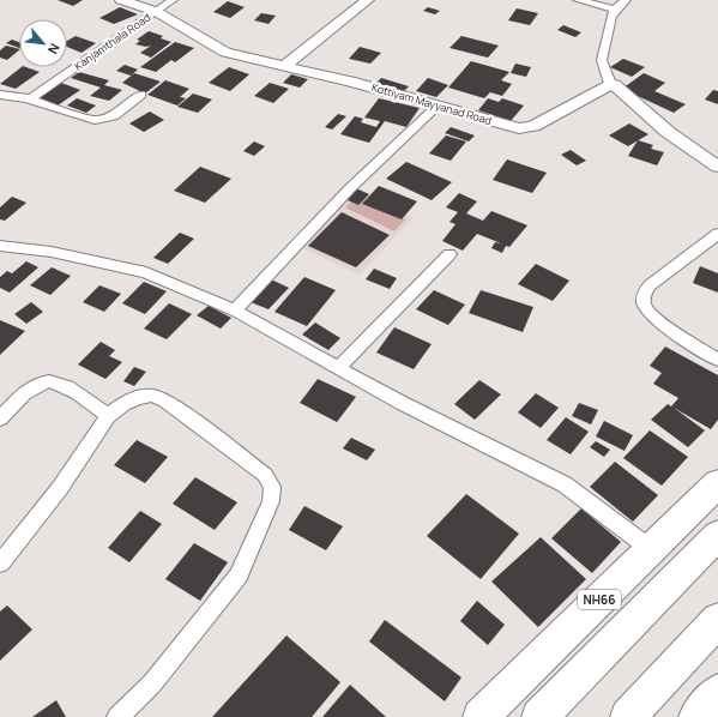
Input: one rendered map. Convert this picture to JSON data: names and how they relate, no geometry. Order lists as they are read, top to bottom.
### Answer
{
  "streets": {
    "highway": ["NH66"],
    "street": ["Kanjamthala Road", "Kottiyam Mayyanad Road"]
  },
  "crossings": [
    ["Kanjamthala Road", "Kottiyam Mayyanad Road"]
  ],
  "north": "bottom right"
}
